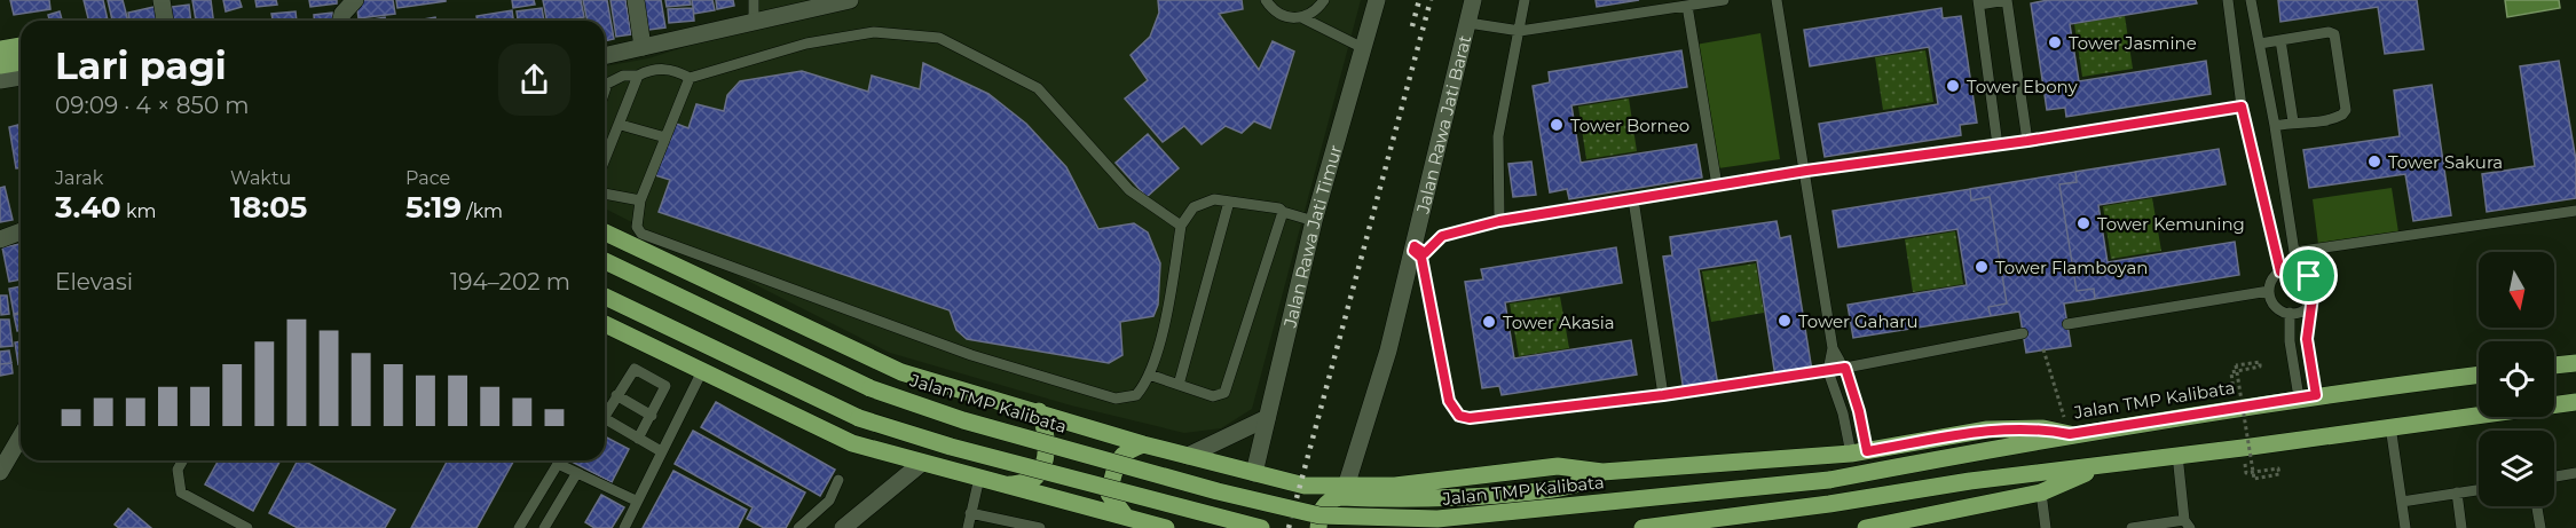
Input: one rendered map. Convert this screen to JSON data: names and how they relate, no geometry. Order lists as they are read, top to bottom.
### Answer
{
  "streets": {
    "main road": ["Jalan TMP Kalibata"],
    "street": ["Jalan Rawa Jati Barat", "Jalan Rawa Jati Timur"]
  },
  "places": [
    "Tower Jasmine",
    "Tower Ebony",
    "Tower Borneo",
    "Tower Sakura",
    "Tower Kemuning",
    "Tower Flamboyan",
    "Tower Gaharu",
    "Tower Akasia"
  ],
  "north": "bottom",
  "page": {
    "heading": ["Lari pagi", "09:09 · 4 × 850 m"],
    "stats": [
      ["Jarak", "3.40 km"],
      ["Waktu", "18:05"],
      ["Pace", "5:19 /km"]
    ],
    "chart": ["Elevasi", "194–202 m"]
  }
}
